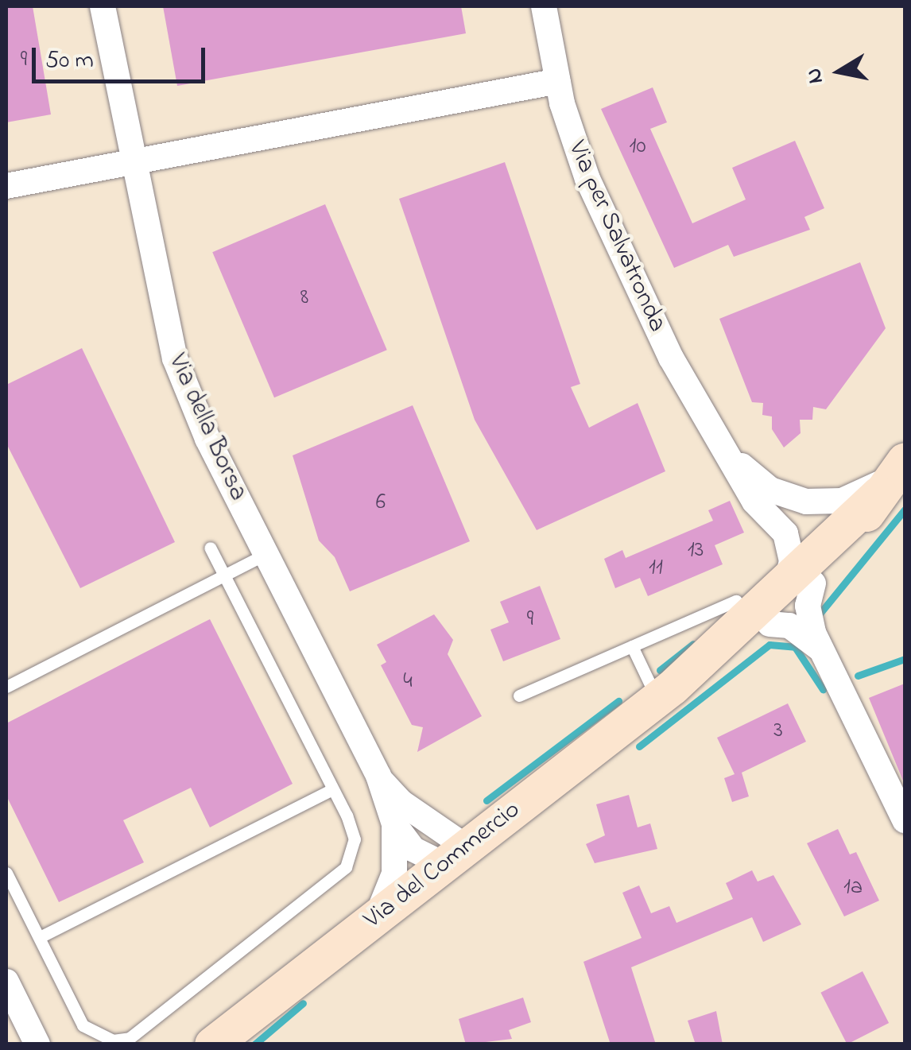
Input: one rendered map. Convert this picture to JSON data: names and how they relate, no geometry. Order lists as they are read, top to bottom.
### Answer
{
  "streets": {
    "street": ["Via per Salvatronda", "Via della Borsa", "Via del Commercio"]
  },
  "crossings": [
    ["Via per Salvatronda", "Via del Commercio"],
    ["Via della Borsa", "Via del Commercio"]
  ],
  "house_numbers": [
    "9",
    "10",
    "8",
    "6",
    "13",
    "11",
    "9",
    "4",
    "3",
    "1a"
  ],
  "scale_bar": "50 m",
  "north": "left"
}
